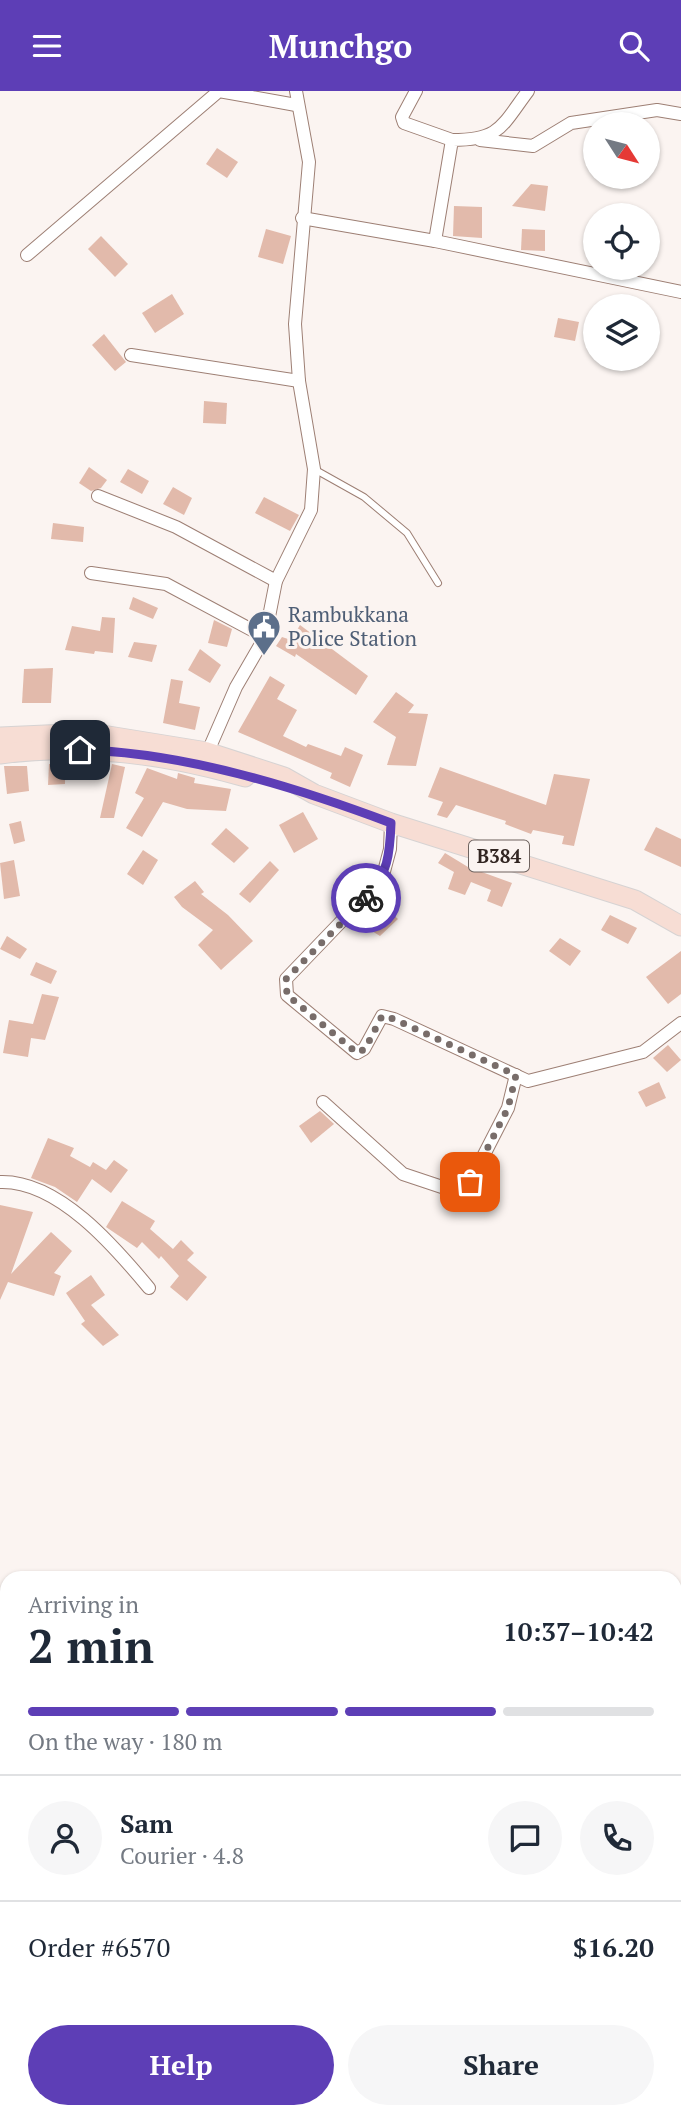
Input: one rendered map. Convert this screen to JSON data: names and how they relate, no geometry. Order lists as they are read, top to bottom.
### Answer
{
  "streets": {
    "main road": ["B384"]
  },
  "places": {
    "public building": ["Rambukkana Police Station"]
  },
  "north": "bottom right",
  "page": {
    "header": "Munchgo",
    "heading": ["2 min", "Arriving in", "10:37–10:42"],
    "panel": [
      "Sam",
      "Courier · 4.8",
      "Order #6570",
      "$16.20"
    ],
    "bar": "On the way · 180 m",
    "buttons": ["Help", "Share"]
  }
}
